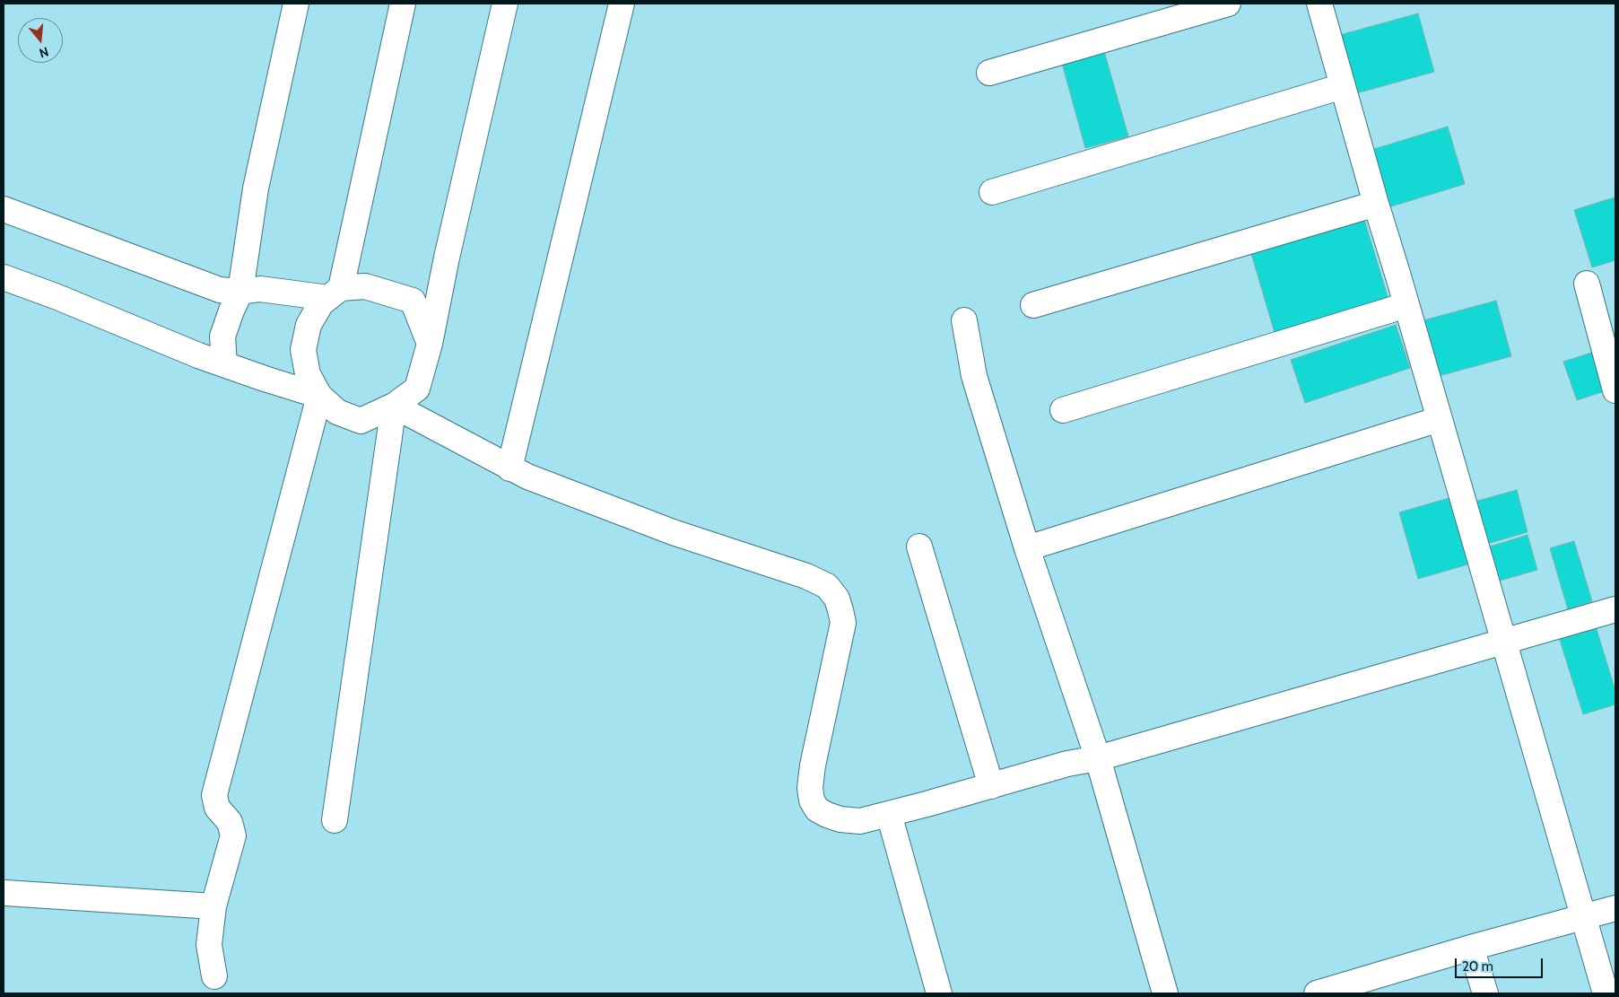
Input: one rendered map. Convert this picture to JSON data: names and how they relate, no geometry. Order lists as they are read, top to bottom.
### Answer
{
  "scale_bar": "20 m",
  "north": "bottom"
}
